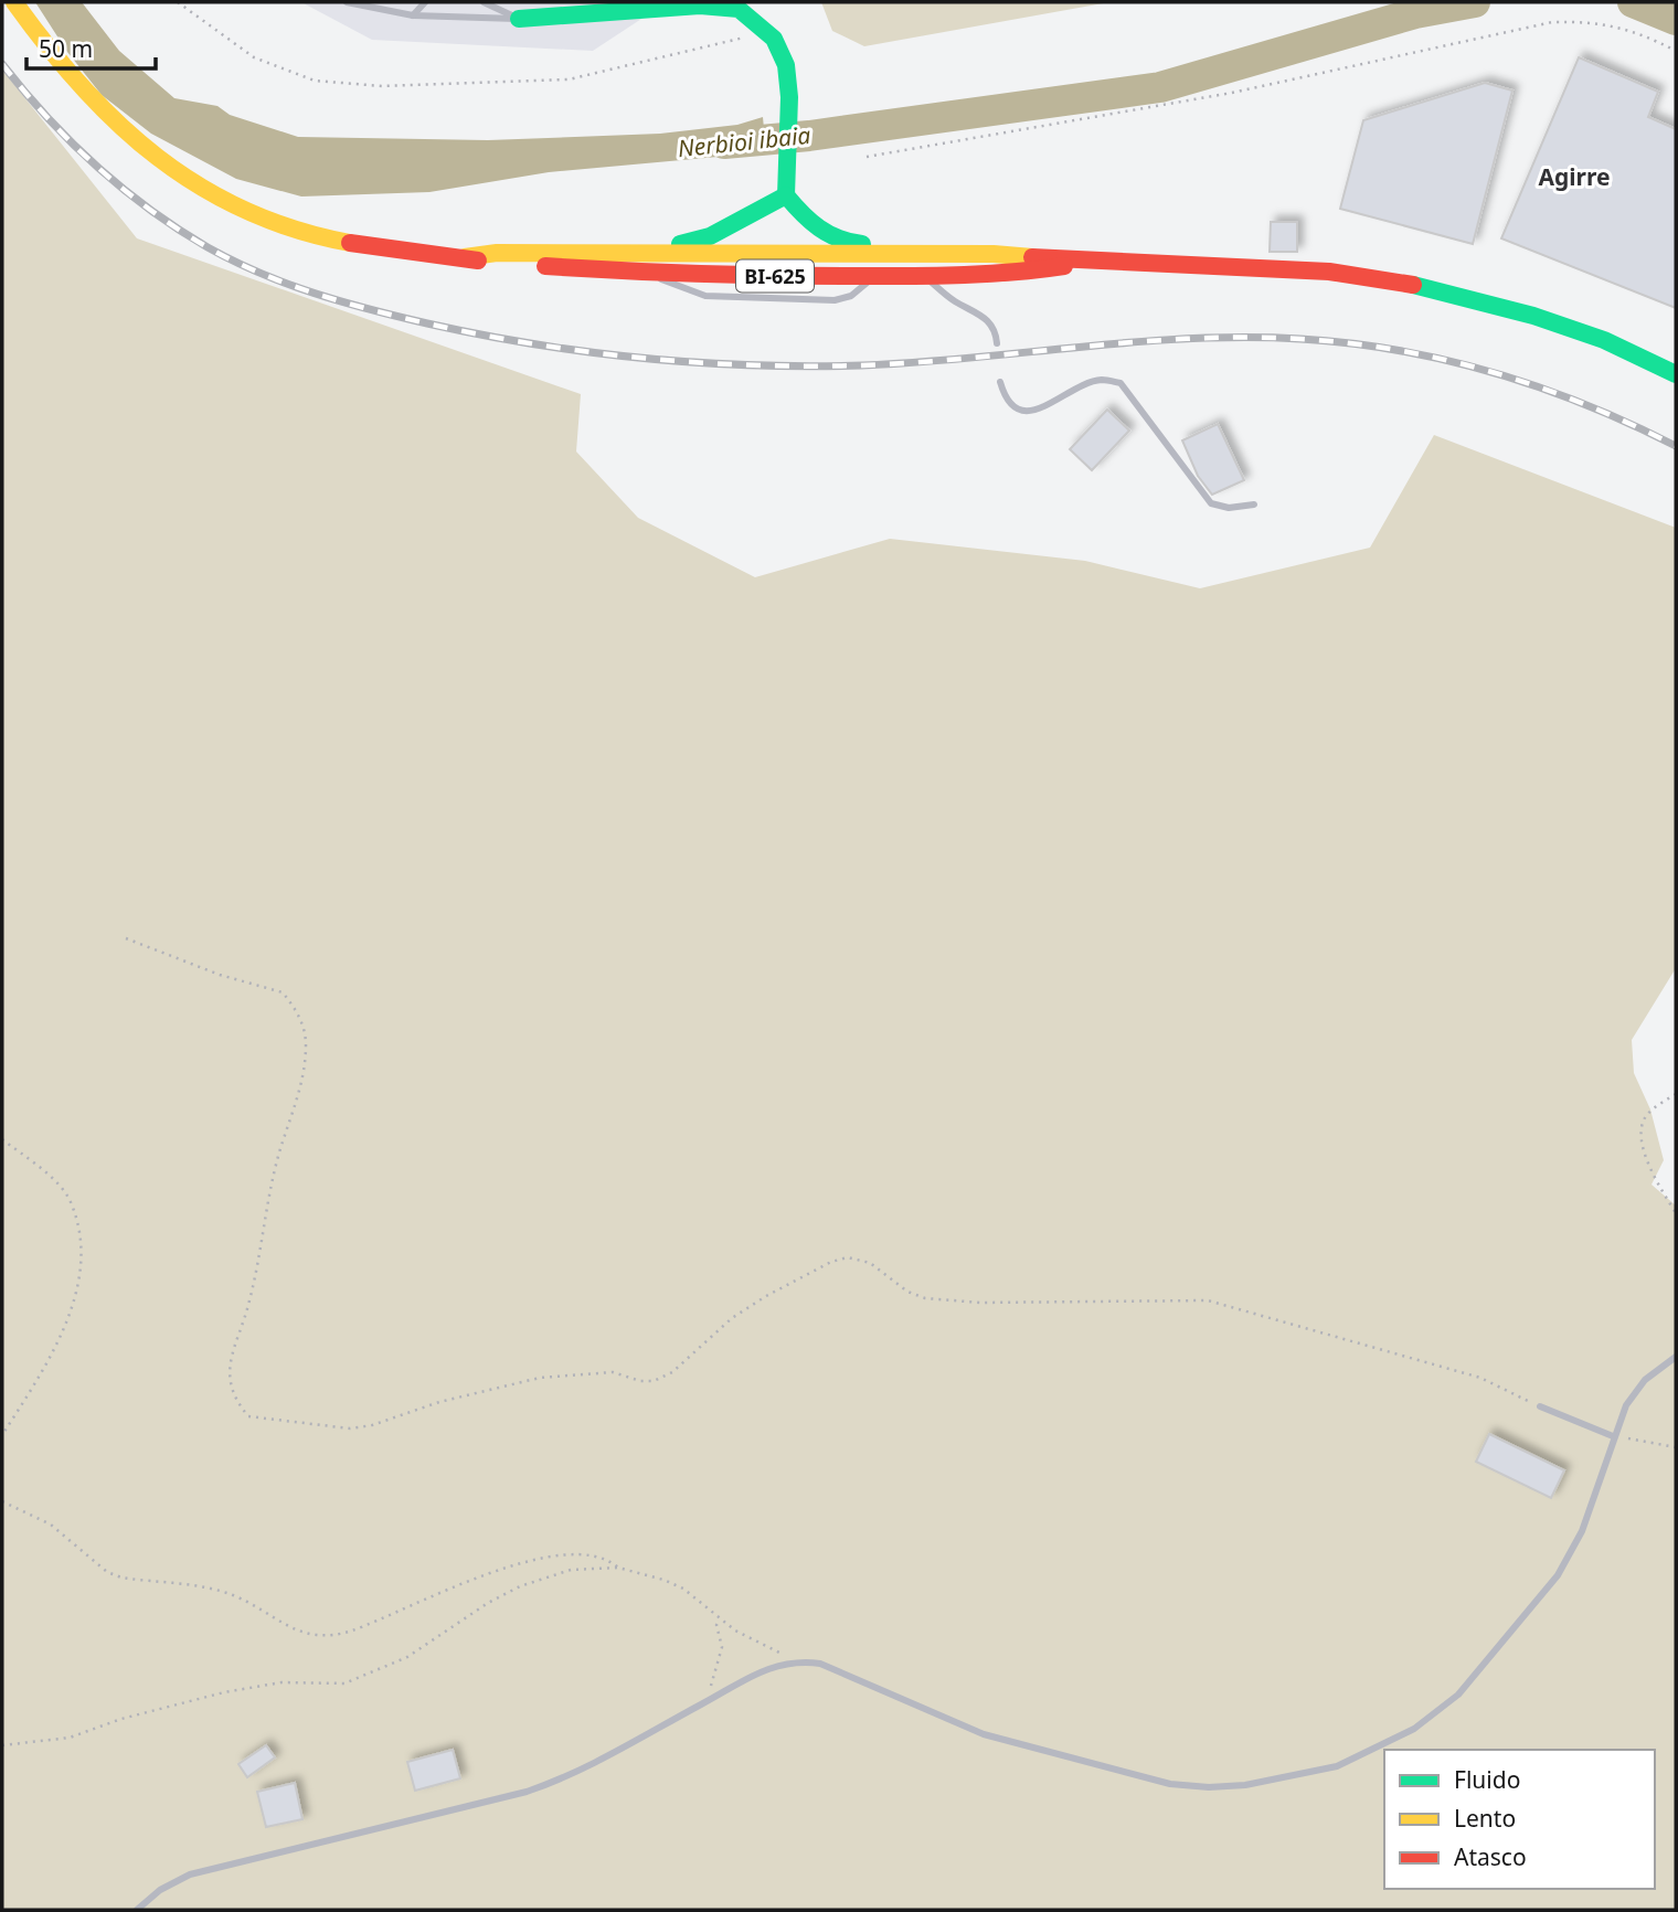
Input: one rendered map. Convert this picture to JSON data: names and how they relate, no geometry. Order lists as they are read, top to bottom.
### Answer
{
  "streets": {
    "main road": ["BI-625"]
  },
  "districts": ["Agirre"],
  "water": ["Nerbioi ibaia"],
  "legend": ["Fluido", "Lento", "Atasco"],
  "scale_bar": "50 m"
}
